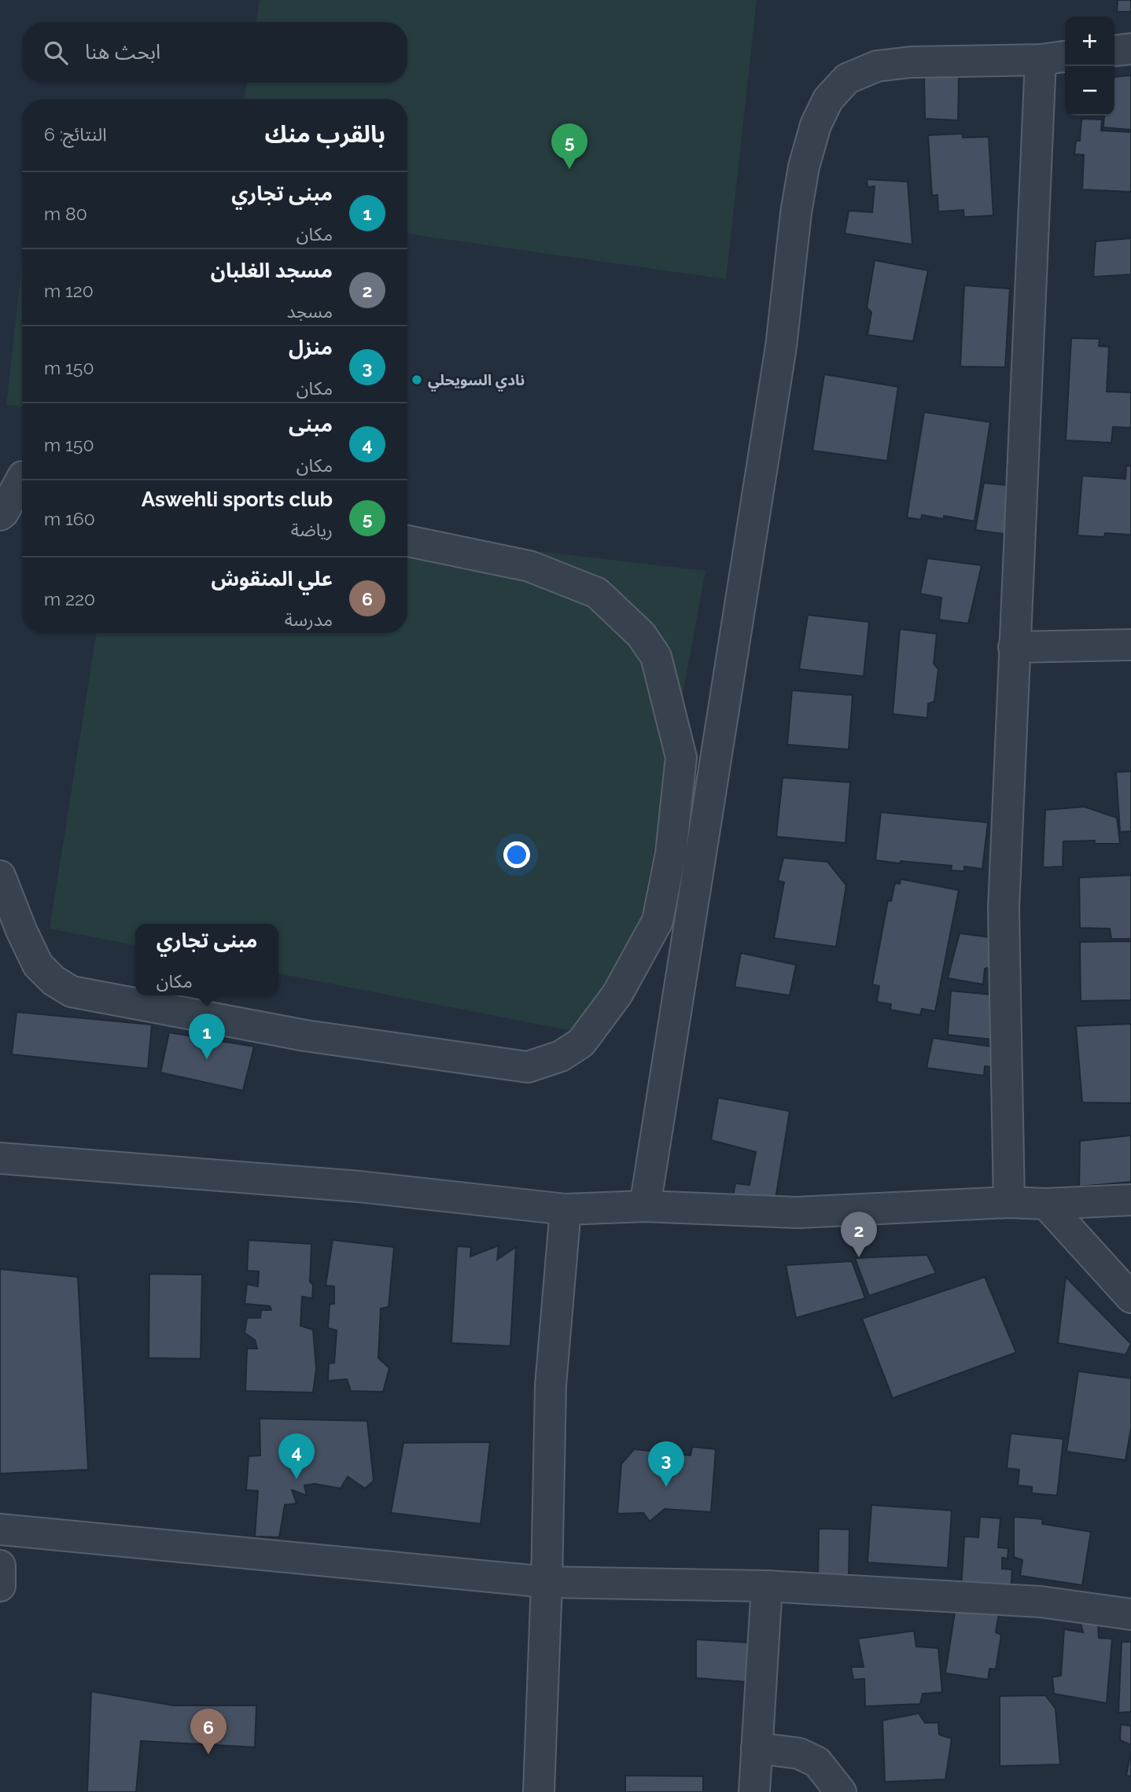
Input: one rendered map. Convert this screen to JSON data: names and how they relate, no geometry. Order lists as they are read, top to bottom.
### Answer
{
  "places": ["نادي السويحلي"],
  "page": {
    "map_buttons": ["+", "−"],
    "search": "ابحث هنا",
    "heading": ["بالقرب منك", "النتائج: 6"],
    "pins": [
      "5",
      "1",
      "2",
      "4",
      "3",
      "6"
    ],
    "list": [
      {
        "mark": "1",
        "name": "مبنى تجاري",
        "note": "مكان",
        "value": "80 m"
      },
      {
        "mark": "2",
        "name": "مسجد الغلبان",
        "note": "مسجد",
        "value": "120 m"
      },
      {
        "mark": "3",
        "name": "منزل",
        "note": "مكان",
        "value": "150 m"
      },
      {
        "mark": "4",
        "name": "مبنى",
        "note": "مكان",
        "value": "150 m"
      },
      {
        "mark": "5",
        "name": "Aswehli sports club",
        "note": "رياضة",
        "value": "160 m"
      },
      {
        "mark": "6",
        "name": "علي المنقوش",
        "note": "مدرسة",
        "value": "220 m"
      }
    ],
    "popup": ["مبنى تجاري", "مكان"]
  }
}
